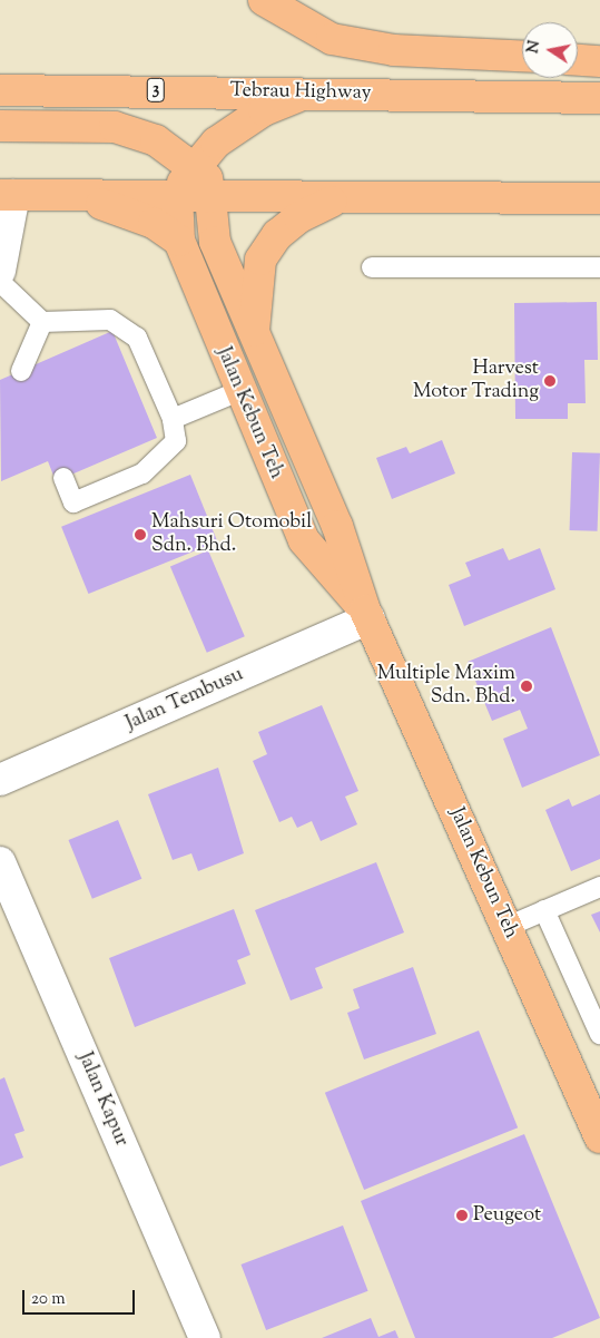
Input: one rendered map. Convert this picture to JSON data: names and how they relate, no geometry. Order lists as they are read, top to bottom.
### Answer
{
  "streets": {
    "main road": ["3", "Tebrau Highway", "Jalan Kebun Teh"],
    "street": ["Jalan Tembusu", "Jalan Kapur"]
  },
  "crossings": [
    ["Jalan Kebun Teh", "Jalan Tembusu"]
  ],
  "places": [
    "Harvest Motor Trading",
    "Mahsuri Otomobil Sdn. Bhd.",
    "Multiple Maxim Sdn. Bhd.",
    "Peugeot"
  ],
  "scale_bar": "20 m",
  "north": "left"
}
